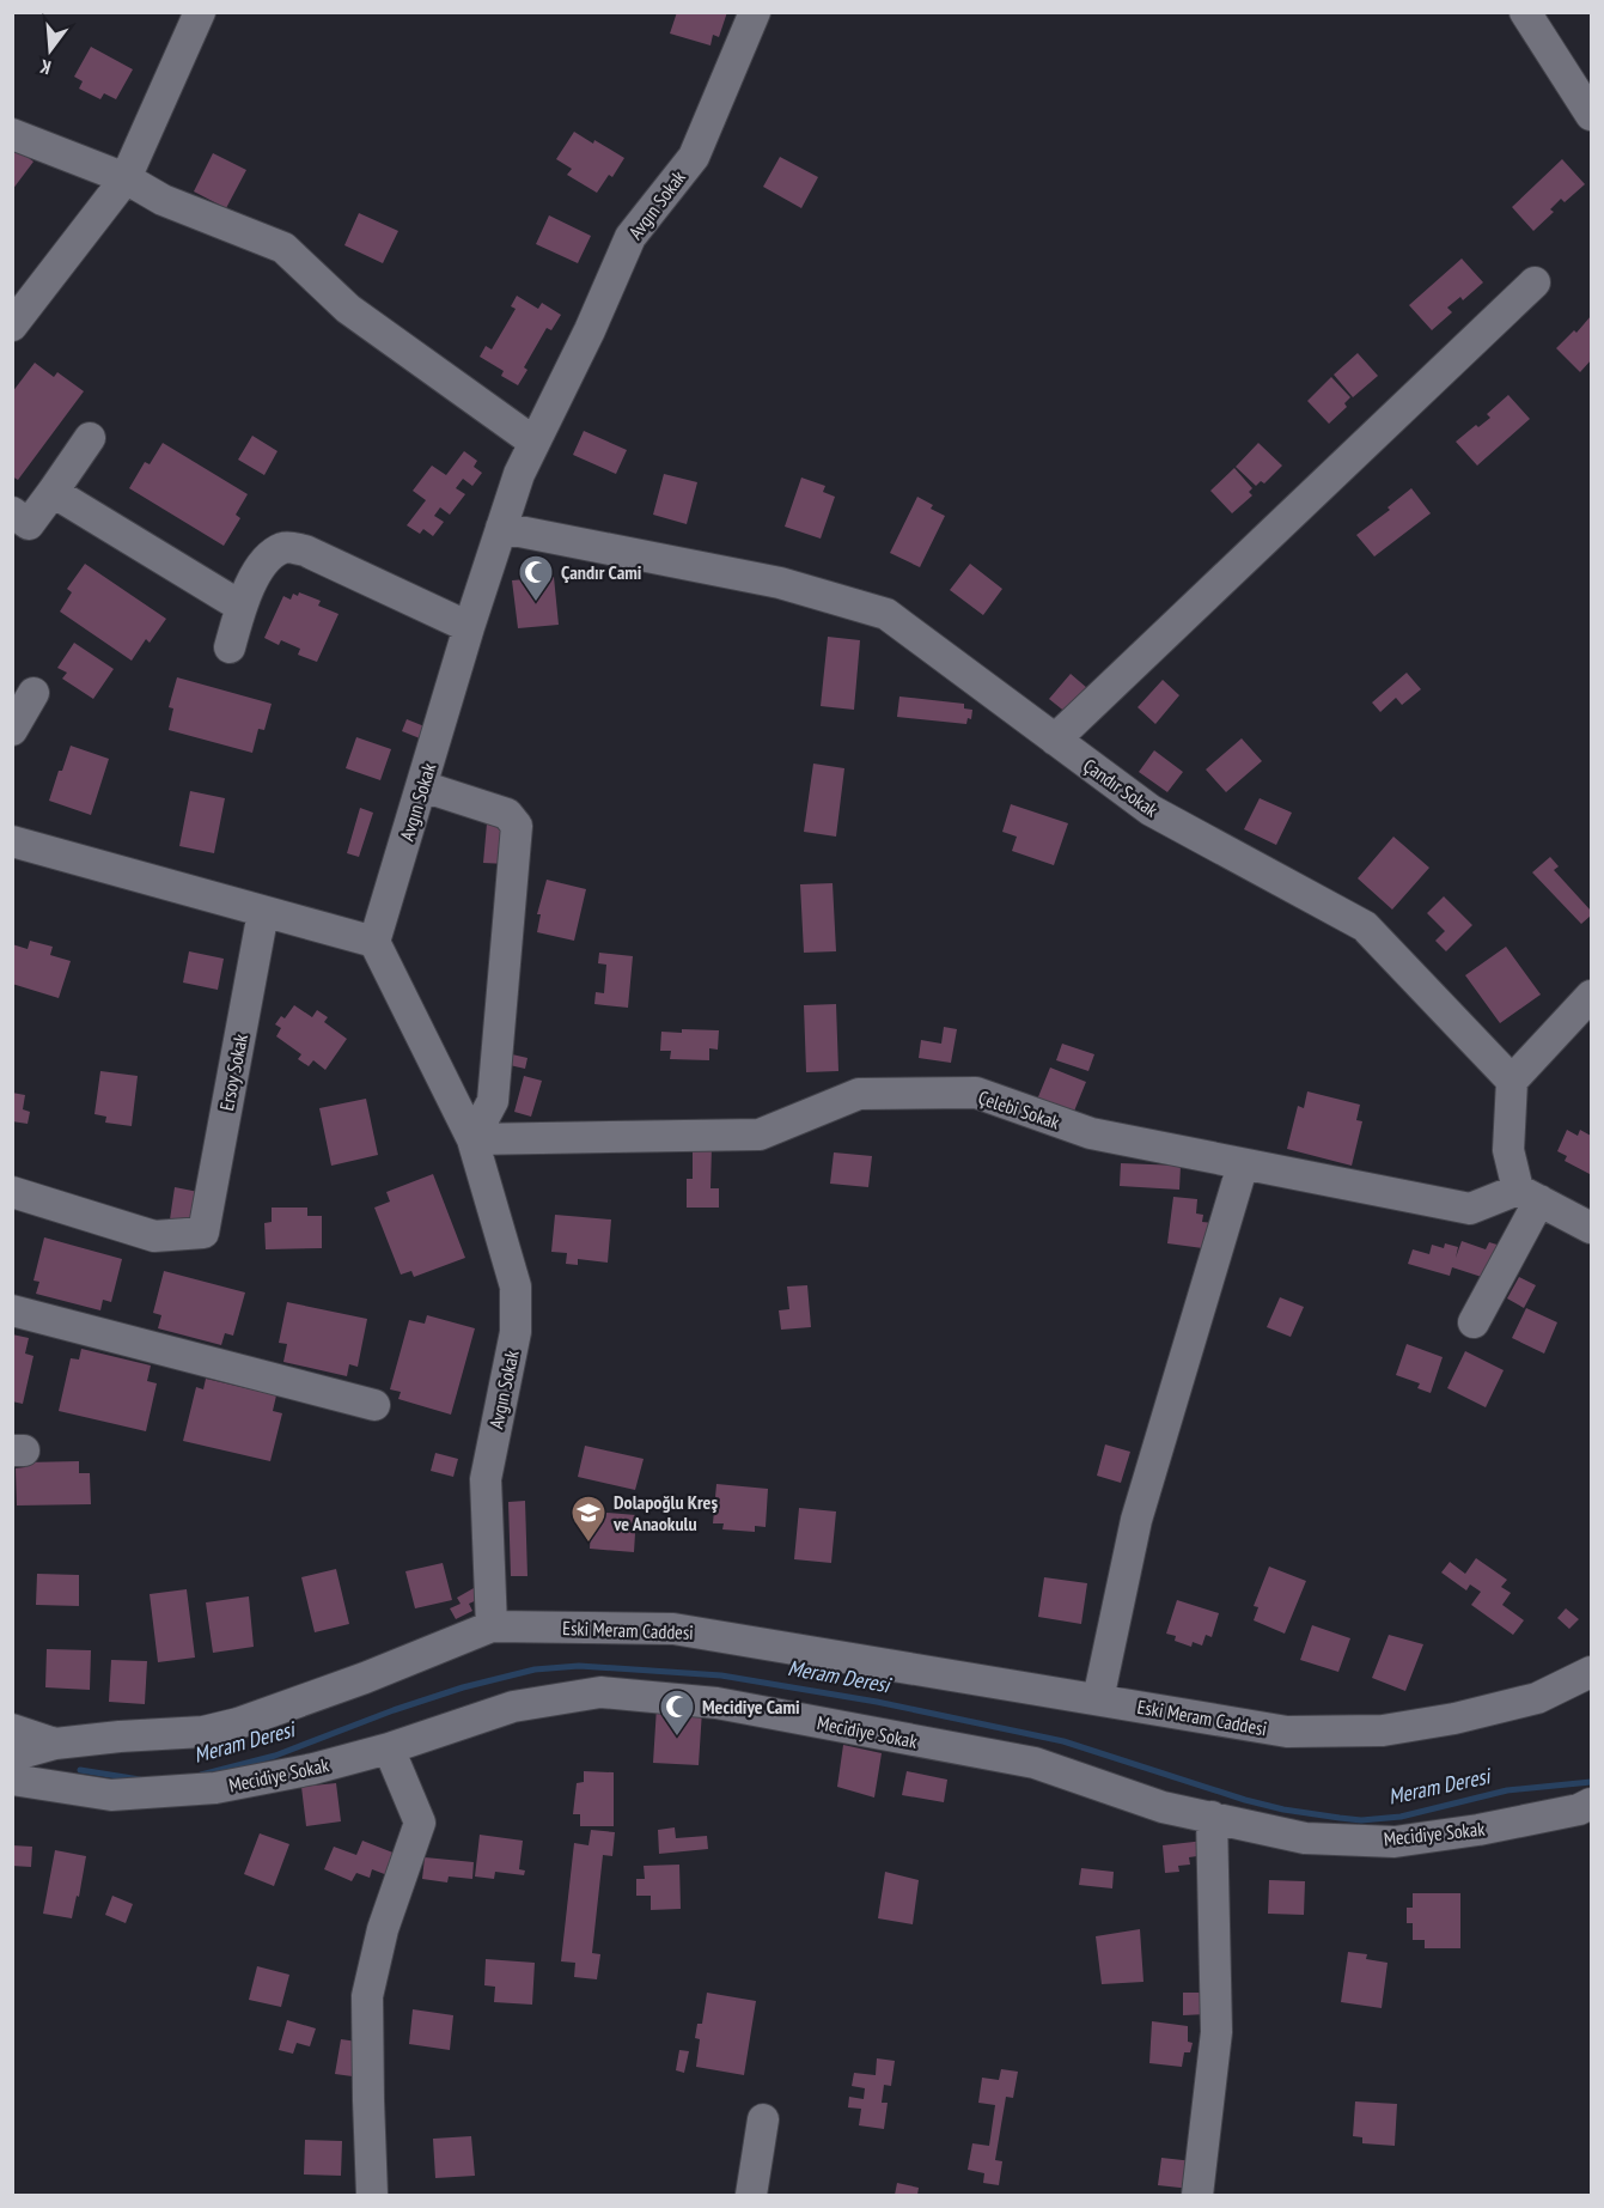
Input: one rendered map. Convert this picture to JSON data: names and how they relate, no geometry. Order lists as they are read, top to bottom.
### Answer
{
  "streets": {
    "street": [
      "Avgın Sokak",
      "Çandır Sokak",
      "Ersoy Sokak",
      "Çelebi Sokak",
      "Eski Meram Caddesi",
      "Mecidiye Sokak"
    ]
  },
  "crossings": [
    ["Avgın Sokak", "Çandır Sokak"],
    ["Avgın Sokak", "Çelebi Sokak"],
    ["Avgın Sokak", "Eski Meram Caddesi"]
  ],
  "water": ["Meram Deresi"],
  "places": {
    "mosque": ["Çandır Cami", "Mecidiye Cami"],
    "school or university": ["Dolapoğlu Kreş ve Anaokulu"]
  },
  "north": "bottom"
}
